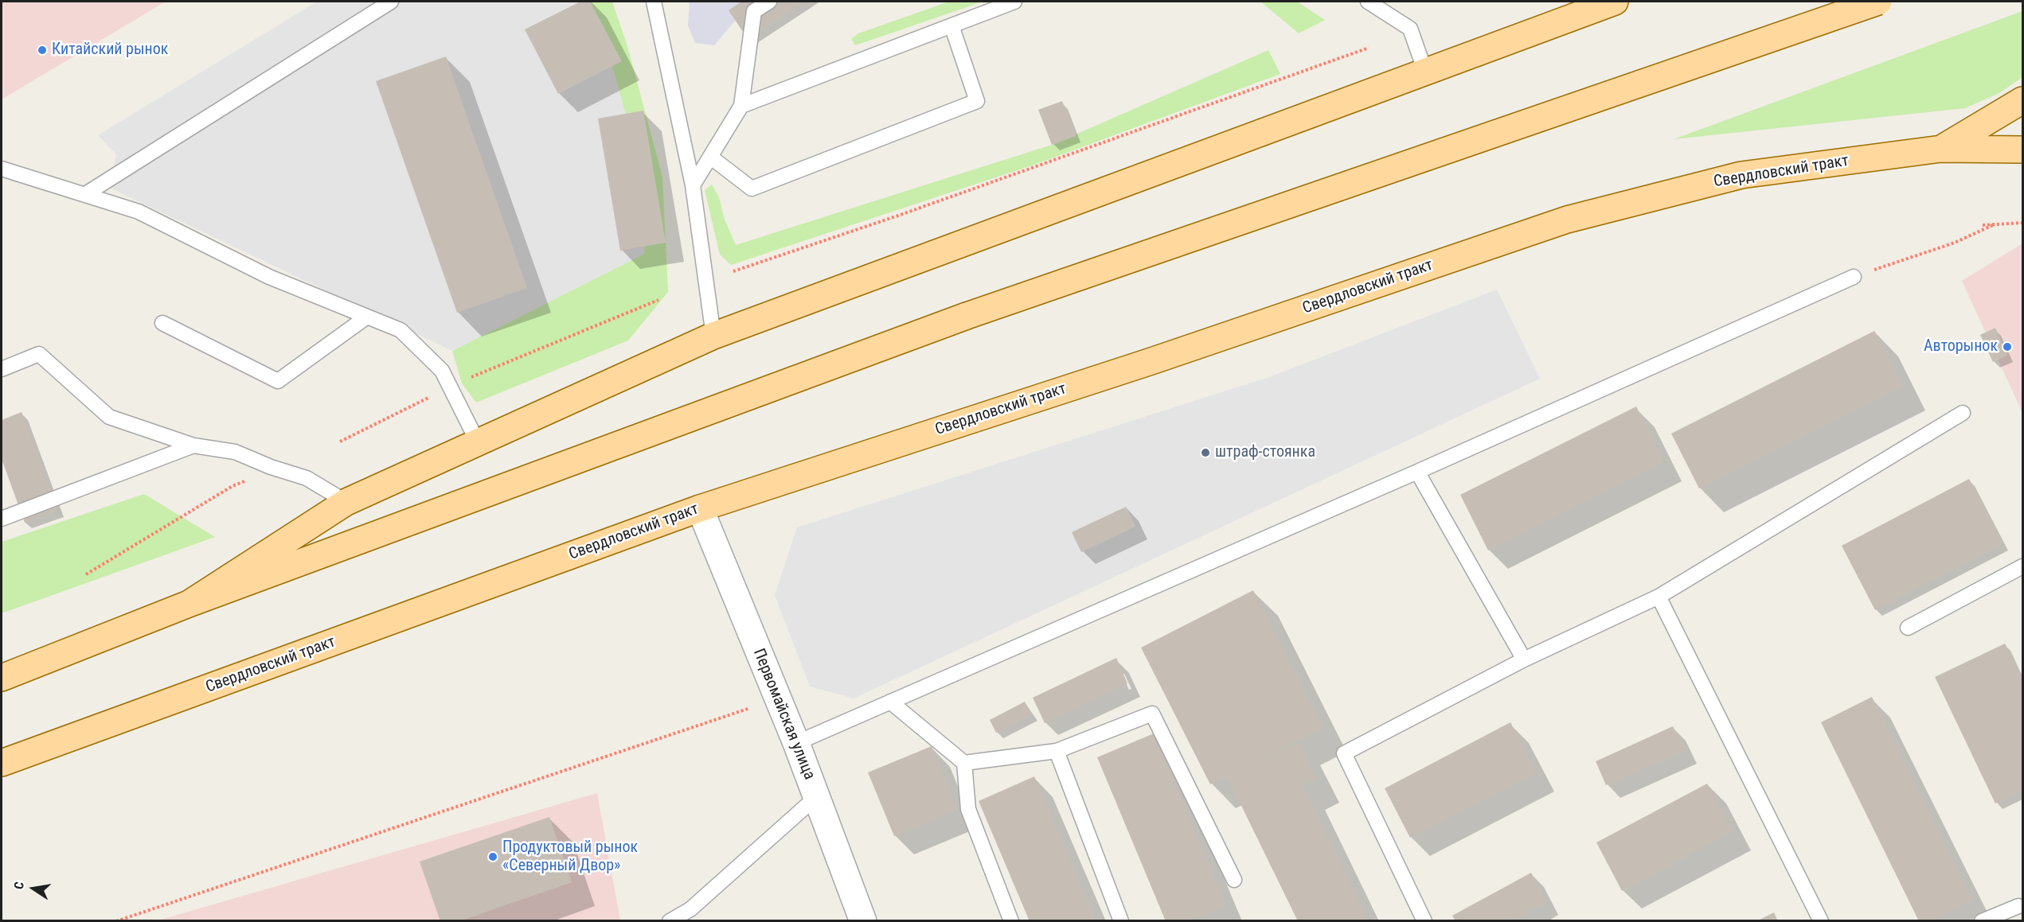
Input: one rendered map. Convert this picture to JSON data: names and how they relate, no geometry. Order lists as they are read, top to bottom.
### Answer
{
  "streets": {
    "main road": ["Свердловский тракт"],
    "street": ["Первомайская улица"]
  },
  "crossings": [
    ["Свердловский тракт", "Первомайская улица"]
  ],
  "places": [
    "Китайский рынок",
    "Авторынок",
    "штраф-стоянка",
    "Продуктовый рынок «Северный Двор»"
  ],
  "north": "left"
}
